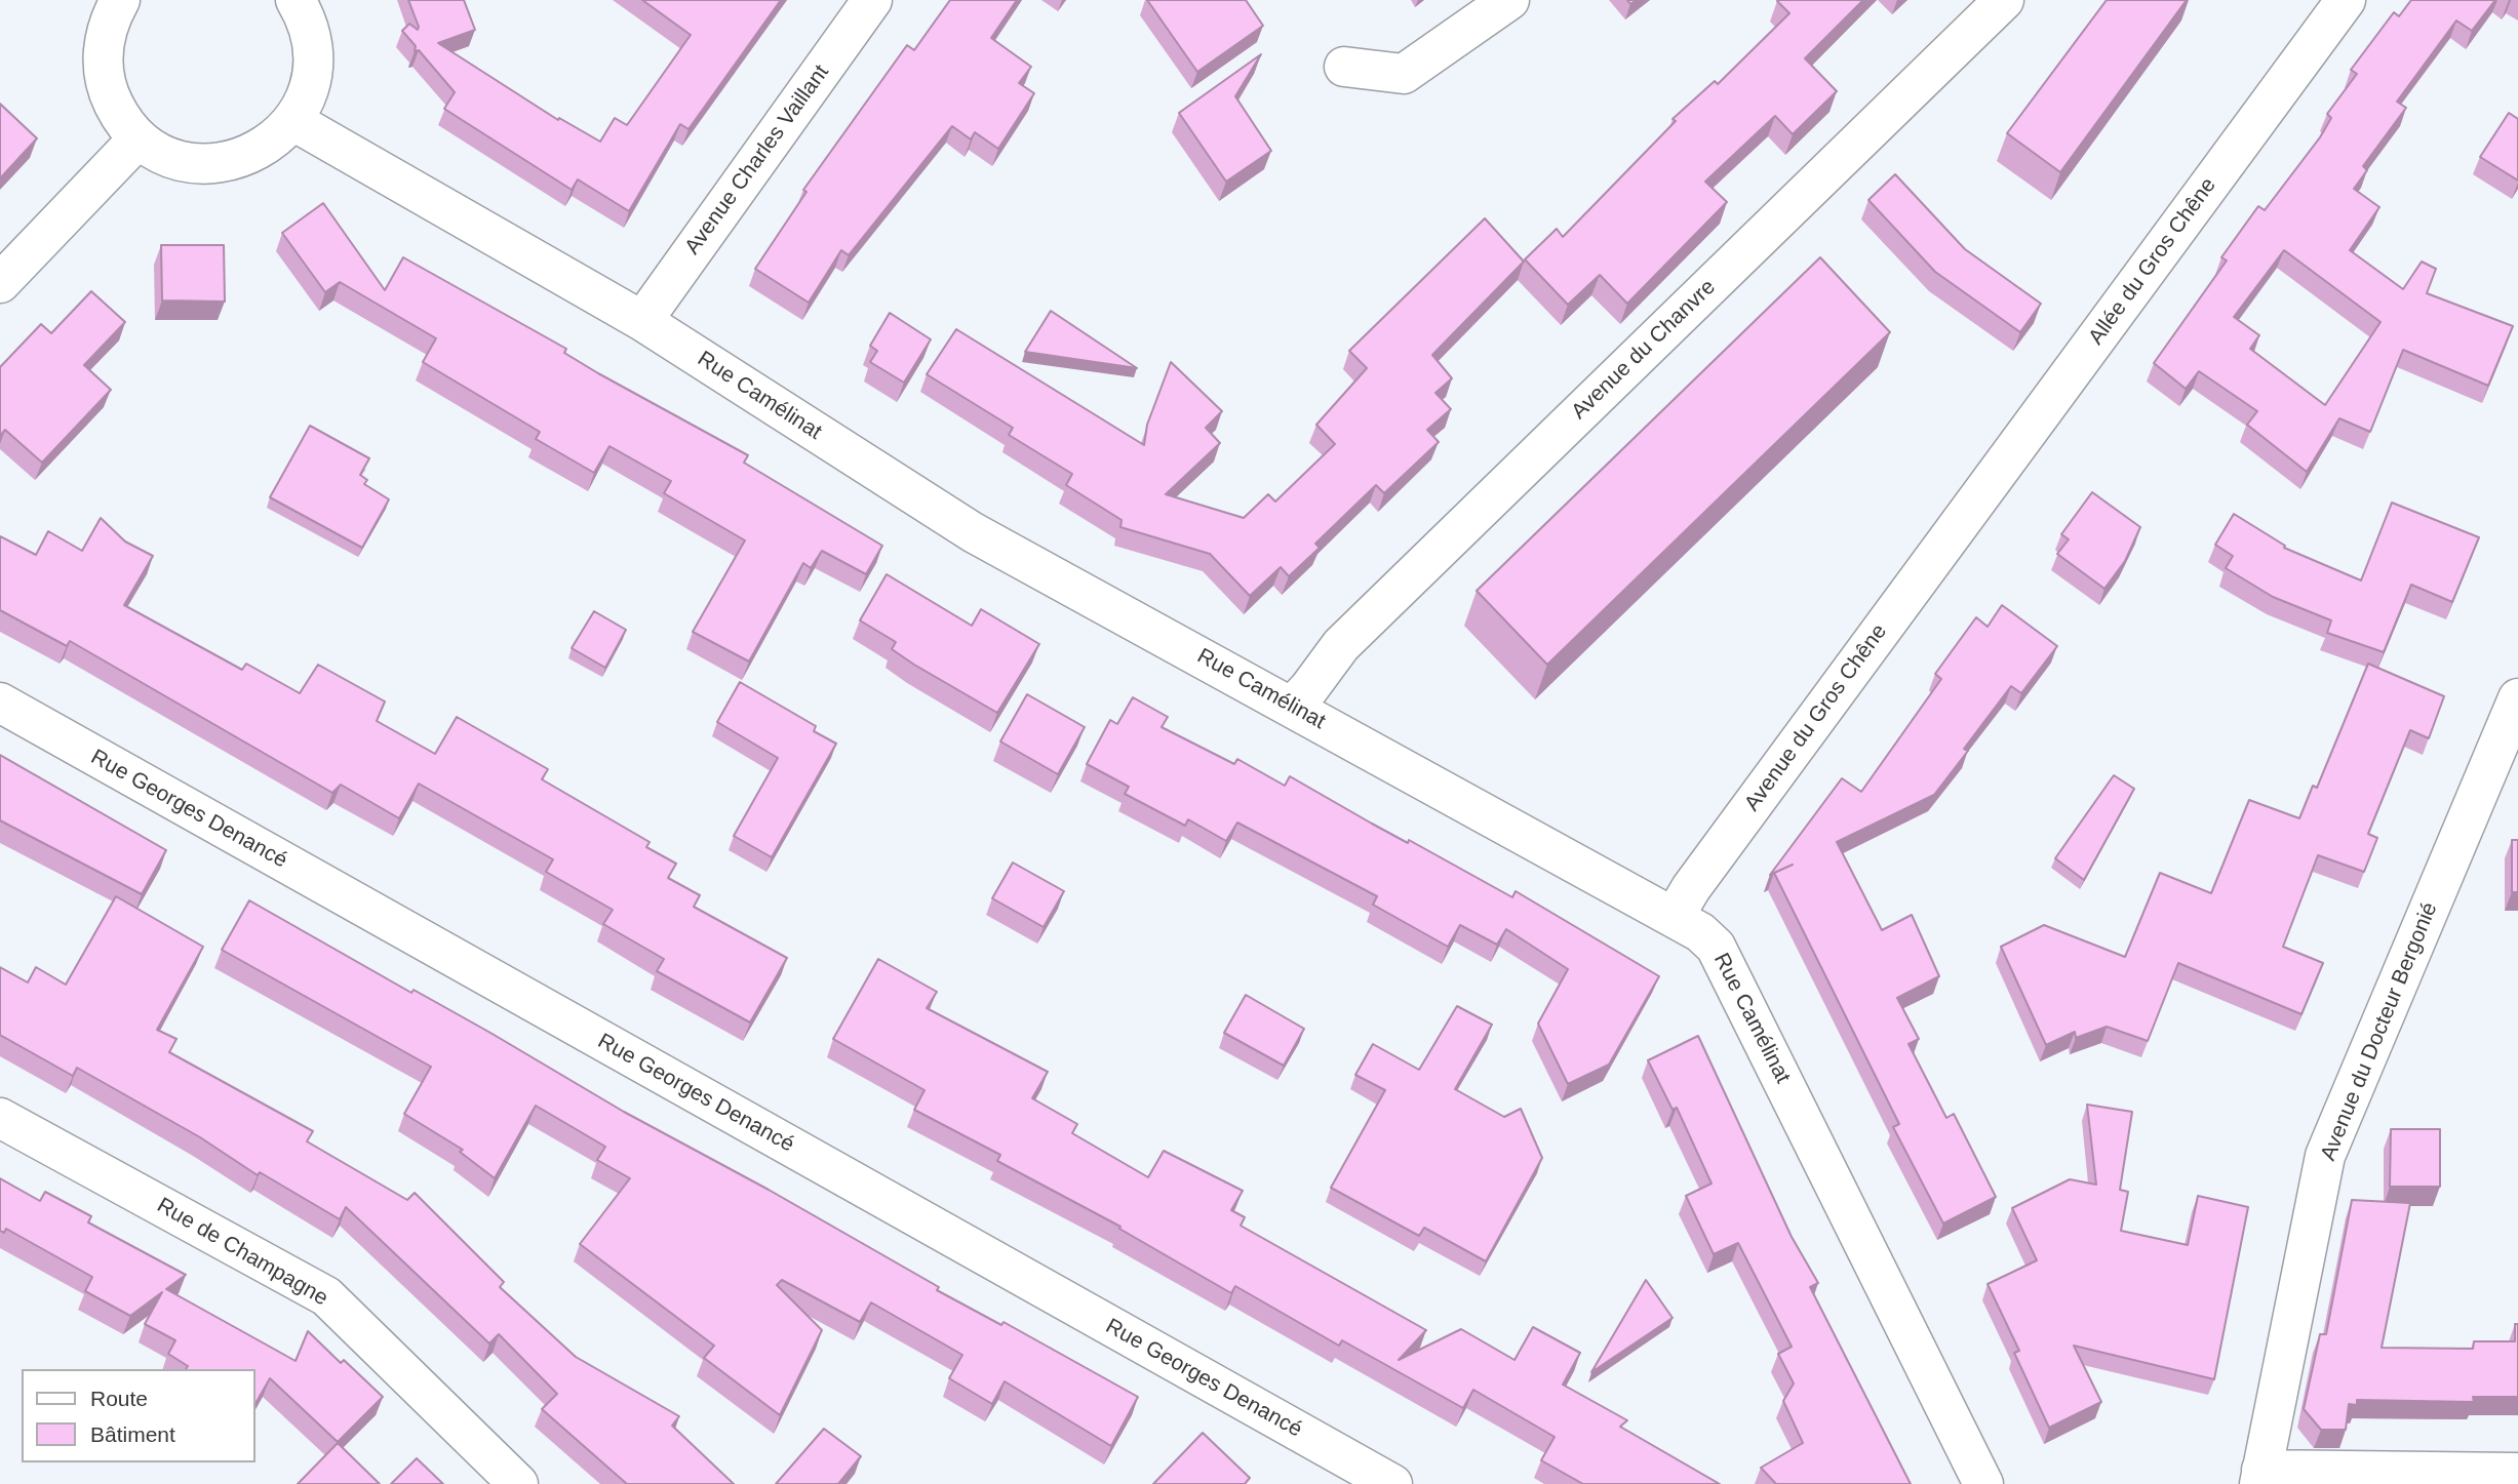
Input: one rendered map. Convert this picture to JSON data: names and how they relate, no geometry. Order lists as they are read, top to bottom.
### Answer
{
  "streets": {
    "street": [
      "Avenue Charles Vaillant",
      "Allée du Gros Chêne",
      "Avenue du Chanvre",
      "Rue Camélinat",
      "Avenue du Gros Chêne",
      "Rue Georges Denancé",
      "Avenue du Docteur Bergonié",
      "Rue de Champagne"
    ]
  },
  "crossings": [
    ["Avenue Charles Vaillant", "Rue Camélinat"],
    ["Allée du Gros Chêne", "Avenue du Gros Chêne"],
    ["Avenue du Chanvre", "Rue Camélinat"],
    ["Rue Camélinat", "Avenue du Gros Chêne"]
  ],
  "legend": ["Route", "Bâtiment"]
}
